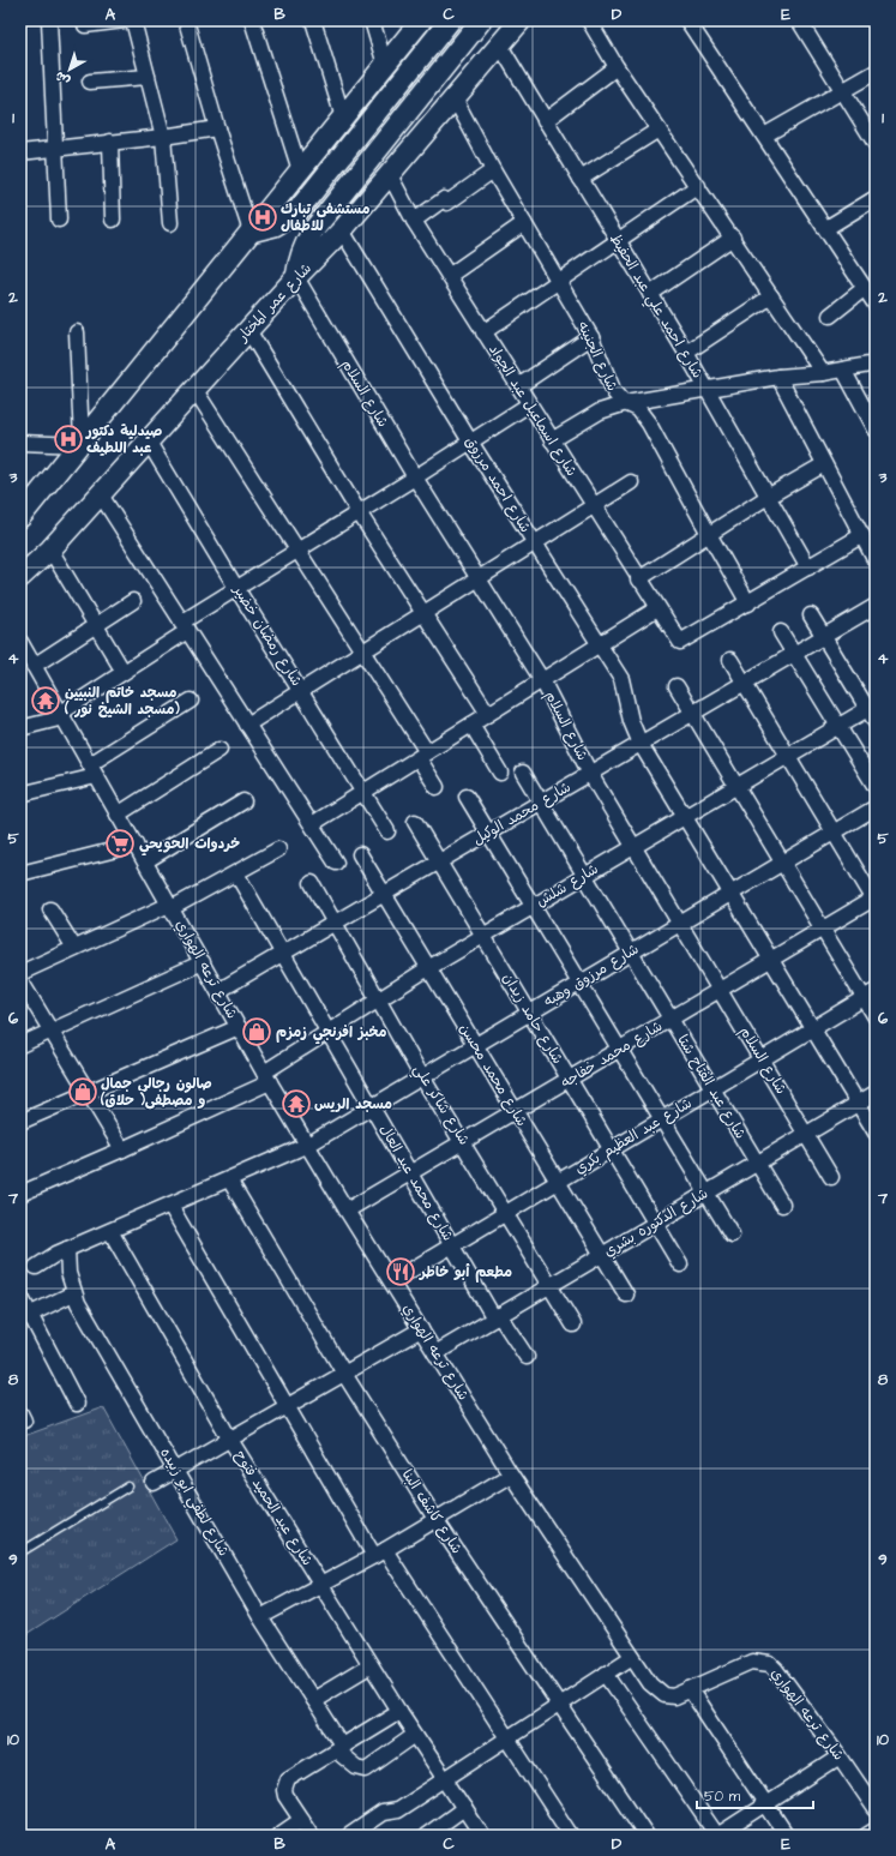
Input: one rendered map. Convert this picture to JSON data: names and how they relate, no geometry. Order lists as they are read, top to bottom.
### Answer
{
  "streets": {
    "main road": ["شارع عمر المختار"],
    "street": [
      "شارع احمد علي عبد الحفيظ",
      "شارع الجنينه",
      "شارع السلام",
      "شارع اسماعيل عبد الجواد",
      "شارع احمد مرزوق",
      "شارع رمضان خضير",
      "شارع محمد الوكيل",
      "شارع شلش",
      "شارع ترعه الهواري",
      "شارع مرزوق وهبه",
      "شارع حامد زيدان",
      "شارع محمد خفاجه",
      "شارع محمد محسن",
      "شارع عبد الفتاح شتا",
      "شارع شاكر علي",
      "شارع عبد العظيم بكري",
      "شارع محمد عبد العال",
      "شارع الدكتوره بشري",
      "شارع لطفي ابو زبيده",
      "شارع عبد الحميد فتوح",
      "شارع كاشف البنا"
    ]
  },
  "crossings": [
    ["شارع عمر المختار", "شارع احمد علي عبد الحفيظ"],
    ["شارع عمر المختار", "شارع الجنينه"],
    ["شارع عمر المختار", "شارع السلام"],
    ["شارع عمر المختار", "شارع اسماعيل عبد الجواد"],
    ["شارع عمر المختار", "شارع احمد مرزوق"],
    ["شارع عمر المختار", "شارع رمضان خضير"],
    ["شارع الجنينه", "شارع اسماعيل عبد الجواد"],
    ["شارع السلام", "شارع محمد الوكيل"],
    ["شارع السلام", "شارع شلش"],
    ["شارع السلام", "شارع مرزوق وهبه"],
    ["شارع السلام", "شارع محمد خفاجه"],
    ["شارع السلام", "شارع عبد العظيم بكري"],
    ["شارع السلام", "شارع الدكتوره بشري"],
    ["شارع احمد مرزوق", "شارع محمد الوكيل"],
    ["شارع احمد مرزوق", "شارع شلش"],
    ["شارع احمد مرزوق", "شارع مرزوق وهبه"],
    ["شارع احمد مرزوق", "شارع محمد خفاجه"],
    ["شارع احمد مرزوق", "شارع عبد العظيم بكري"],
    ["شارع احمد مرزوق", "شارع الدكتوره بشري"],
    ["شارع محمد الوكيل", "شارع ترعه الهواري"],
    ["شارع محمد الوكيل", "شارع حامد زيدان"],
    ["شارع محمد الوكيل", "شارع محمد محسن"],
    ["شارع محمد الوكيل", "شارع عبد الفتاح شتا"],
    ["شارع محمد الوكيل", "شارع شاكر علي"],
    ["شارع محمد الوكيل", "شارع محمد عبد العال"],
    ["شارع شلش", "شارع ترعه الهواري"],
    ["شارع شلش", "شارع حامد زيدان"],
    ["شارع شلش", "شارع محمد محسن"],
    ["شارع شلش", "شارع عبد الفتاح شتا"],
    ["شارع شلش", "شارع شاكر علي"],
    ["شارع شلش", "شارع محمد عبد العال"],
    ["شارع ترعه الهواري", "شارع مرزوق وهبه"],
    ["شارع ترعه الهواري", "شارع محمد خفاجه"],
    ["شارع ترعه الهواري", "شارع عبد العظيم بكري"],
    ["شارع ترعه الهواري", "شارع الدكتوره بشري"],
    ["شارع مرزوق وهبه", "شارع حامد زيدان"],
    ["شارع مرزوق وهبه", "شارع محمد محسن"],
    ["شارع مرزوق وهبه", "شارع عبد الفتاح شتا"],
    ["شارع مرزوق وهبه", "شارع شاكر علي"],
    ["شارع مرزوق وهبه", "شارع محمد عبد العال"],
    ["شارع مرزوق وهبه", "شارع لطفي ابو زبيده"],
    ["شارع مرزوق وهبه", "شارع عبد الحميد فتوح"],
    ["شارع مرزوق وهبه", "شارع كاشف البنا"],
    ["شارع حامد زيدان", "شارع محمد خفاجه"],
    ["شارع حامد زيدان", "شارع عبد العظيم بكري"],
    ["شارع حامد زيدان", "شارع الدكتوره بشري"],
    ["شارع محمد خفاجه", "شارع محمد محسن"],
    ["شارع محمد خفاجه", "شارع عبد الفتاح شتا"],
    ["شارع محمد خفاجه", "شارع شاكر علي"],
    ["شارع محمد خفاجه", "شارع محمد عبد العال"],
    ["شارع محمد محسن", "شارع عبد العظيم بكري"],
    ["شارع محمد محسن", "شارع الدكتوره بشري"],
    ["شارع عبد الفتاح شتا", "شارع عبد العظيم بكري"],
    ["شارع عبد الفتاح شتا", "شارع الدكتوره بشري"],
    ["شارع شاكر علي", "شارع عبد العظيم بكري"],
    ["شارع شاكر علي", "شارع الدكتوره بشري"],
    ["شارع عبد العظيم بكري", "شارع محمد عبد العال"],
    ["شارع محمد عبد العال", "شارع الدكتوره بشري"],
    ["شارع لطفي ابو زبيده", "شارع عبد الحميد فتوح"]
  ],
  "places": {
    "hospital": ["مستشفى تبارك للاطفال", "صيدلية دكتور عبد اللطيف"],
    "temple": ["مسجد خاتم النبيين ( مسجد الشيخ نور)", "مسجد الريس"],
    "supermarket": ["خردوات الحويحي"],
    "shop": ["مخبز افرنجي زمزم", "صالون رجالي جمال و مصطفى( حلاق)"],
    "restaurant": ["مطعم أبو خاطر"]
  },
  "scale_bar": "50 m",
  "north": "bottom left",
  "grid": {
    "columns": [
      "A",
      "B",
      "C",
      "D",
      "E"
    ],
    "rows": [
      "1",
      "2",
      "3",
      "4",
      "5",
      "6",
      "7",
      "8",
      "9",
      "10"
    ]
  }
}
